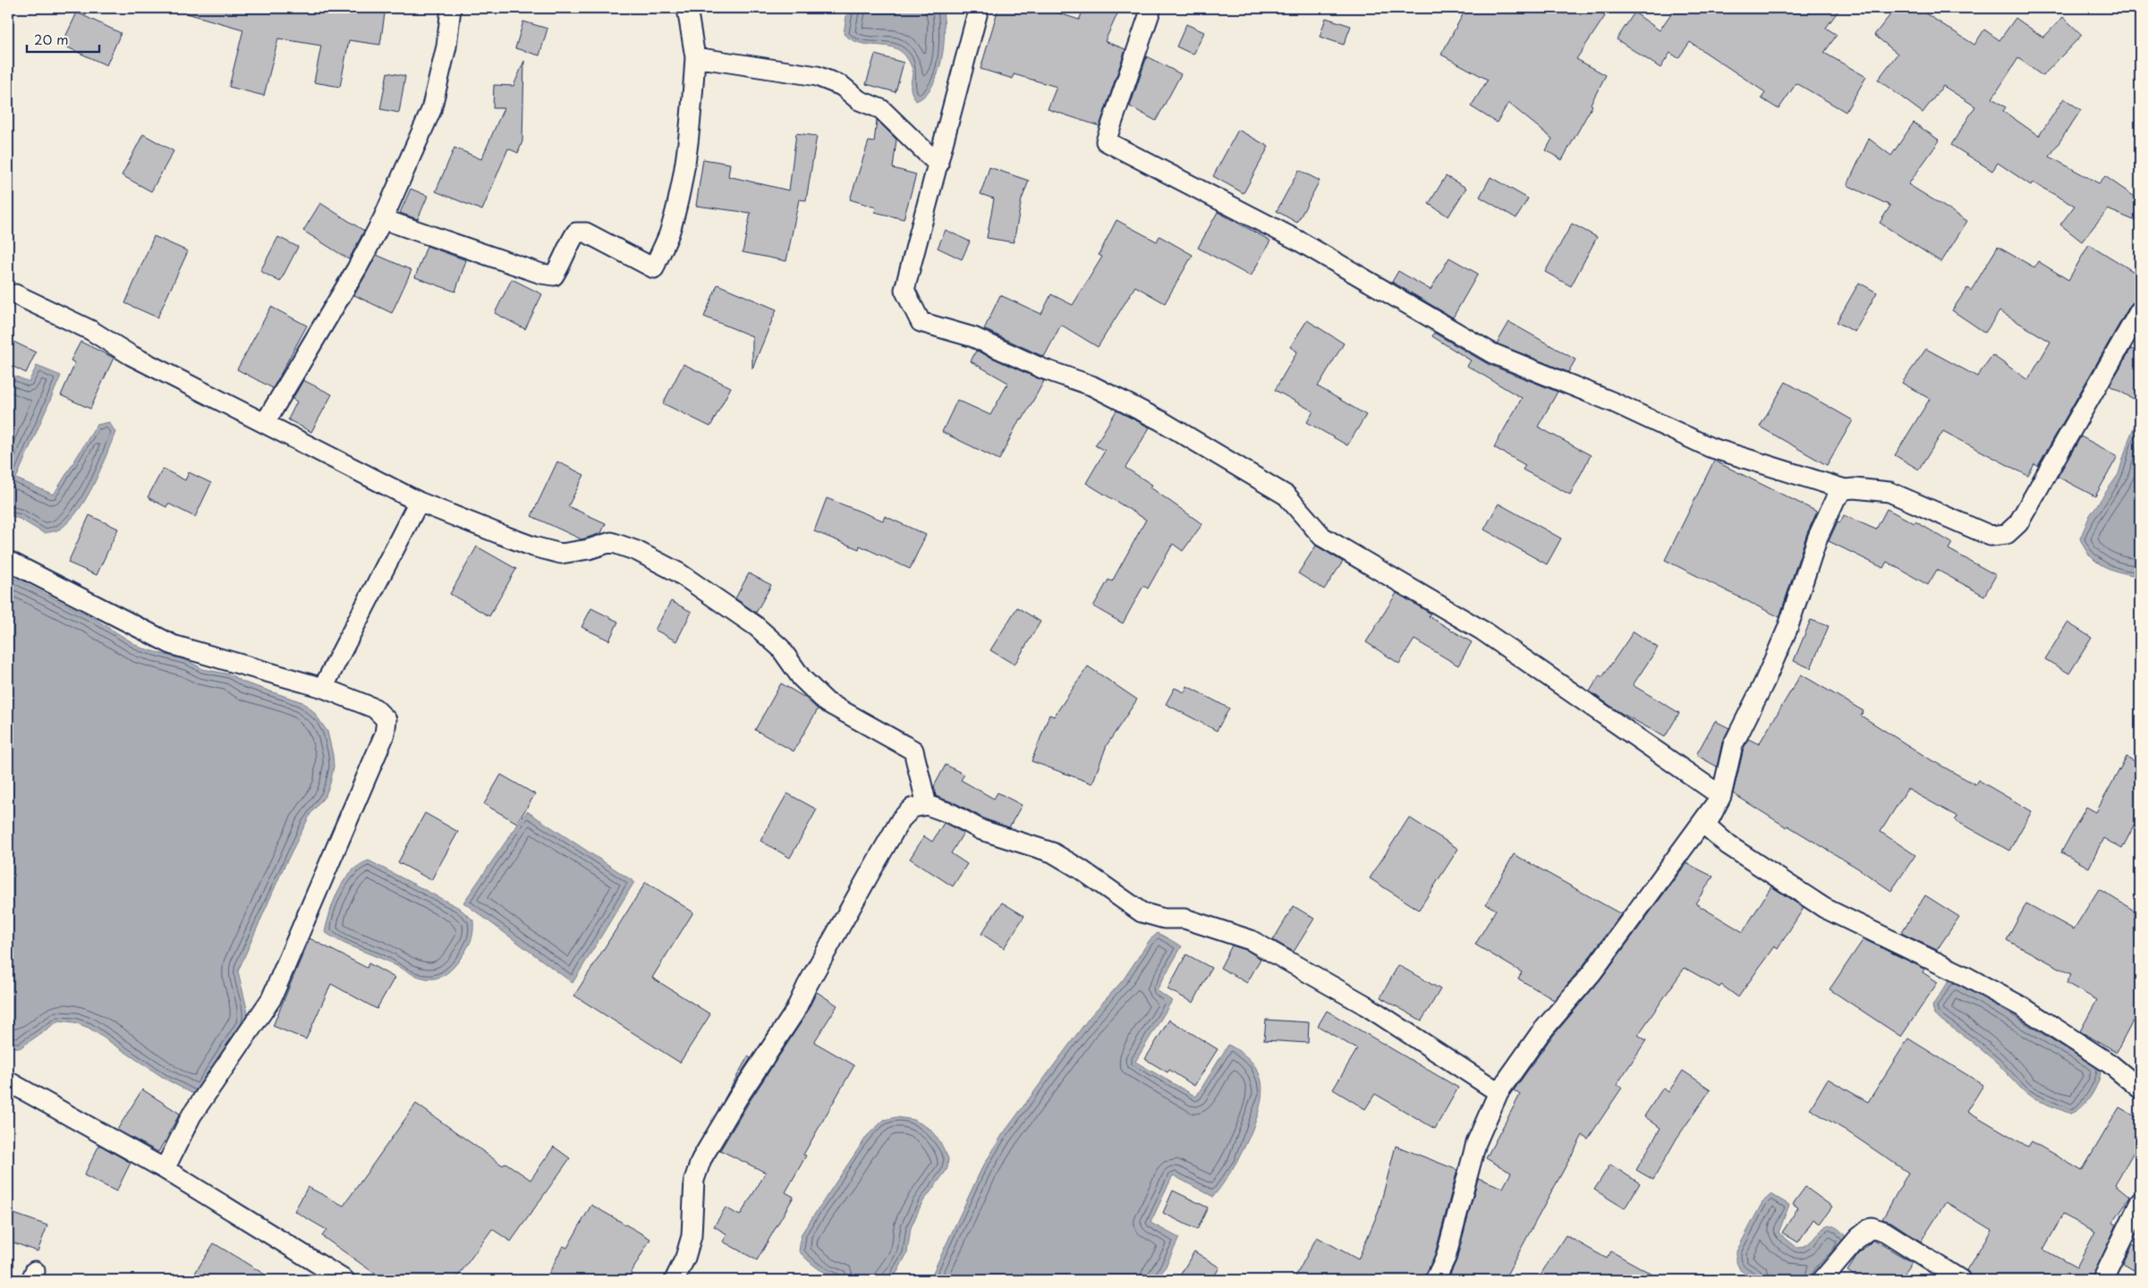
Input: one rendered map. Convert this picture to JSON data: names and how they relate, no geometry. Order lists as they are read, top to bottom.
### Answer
{
  "scale_bar": "20 m"
}
